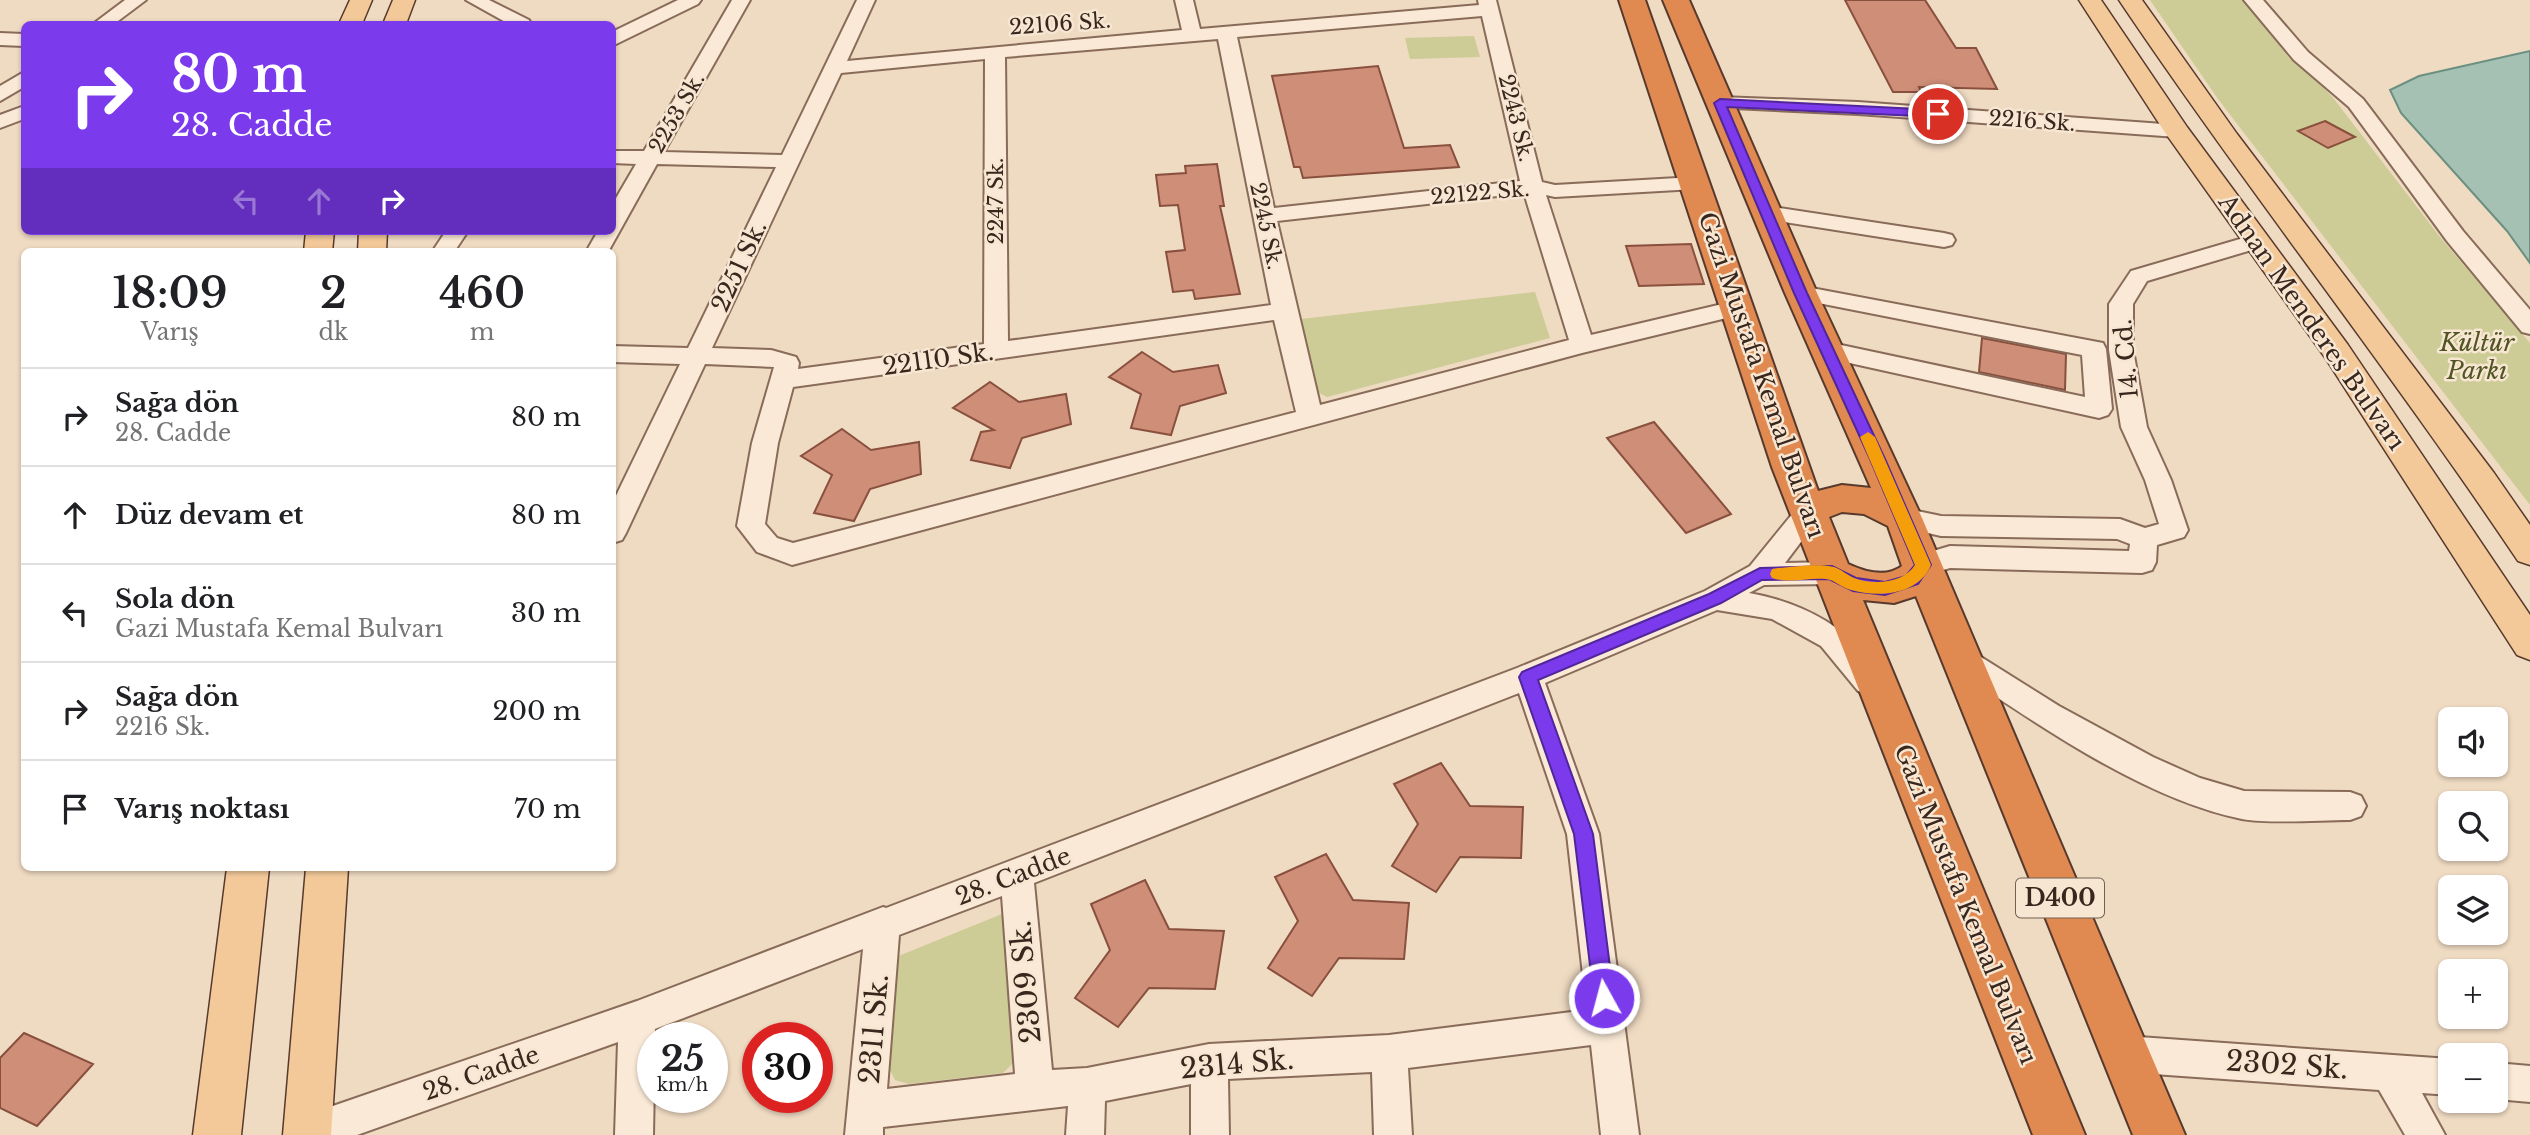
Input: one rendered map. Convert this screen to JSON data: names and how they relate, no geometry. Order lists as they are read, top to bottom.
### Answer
{
  "streets": {
    "highway": ["Gazi Mustafa Kemal Bulvarı", "D400"],
    "main road": ["Adnan Menderes Bulvarı"],
    "street": [
      "22106 Sk.",
      "2253 Sk.",
      "2243 Sk.",
      "2216 Sk.",
      "22122 Sk.",
      "2247 Sk.",
      "2245 Sk.",
      "2251 Sk.",
      "22110 Sk.",
      "14. Cd.",
      "28. Cadde",
      "2309 Sk.",
      "2311 Sk.",
      "2314 Sk.",
      "2302 Sk."
    ]
  },
  "crossings": [
    ["22106 Sk.", "2243 Sk."],
    ["22106 Sk.", "2247 Sk."],
    ["22106 Sk.", "2245 Sk."],
    ["22106 Sk.", "2251 Sk."],
    ["2243 Sk.", "22122 Sk."],
    ["2216 Sk.", "Adnan Menderes Bulvarı"],
    ["2216 Sk.", "D400"],
    ["22122 Sk.", "2245 Sk."],
    ["22122 Sk.", "Gazi Mustafa Kemal Bulvarı"],
    ["2247 Sk.", "22110 Sk."],
    ["2245 Sk.", "22110 Sk."],
    ["Adnan Menderes Bulvarı", "14. Cd."],
    ["Gazi Mustafa Kemal Bulvarı", "28. Cadde"],
    ["Gazi Mustafa Kemal Bulvarı", "D400"],
    ["28. Cadde", "D400"],
    ["28. Cadde", "2309 Sk."],
    ["28. Cadde", "2311 Sk."],
    ["D400", "2302 Sk."],
    ["2309 Sk.", "2314 Sk."],
    ["2311 Sk.", "2314 Sk."]
  ],
  "parks": ["Kültür Parkı"],
  "page": {
    "turn": ["80 m", "28. Cadde"],
    "eta": [
      "18:09",
      "Varış",
      "2",
      "dk",
      "460",
      "m"
    ],
    "list": [
      {
        "name": "Sağa dön",
        "note": "28. Cadde",
        "value": "80 m"
      },
      {
        "name": "Düz devam et",
        "value": "80 m"
      },
      {
        "name": "Sola dön",
        "note": "Gazi Mustafa Kemal Bulvarı",
        "value": "30 m"
      },
      {
        "name": "Sağa dön",
        "note": "2216 Sk.",
        "value": "200 m"
      },
      {
        "name": "Varış noktası",
        "value": "70 m"
      }
    ],
    "map_buttons": ["+", "−"],
    "speed": "25 km/h",
    "limit": "30"
  }
}
